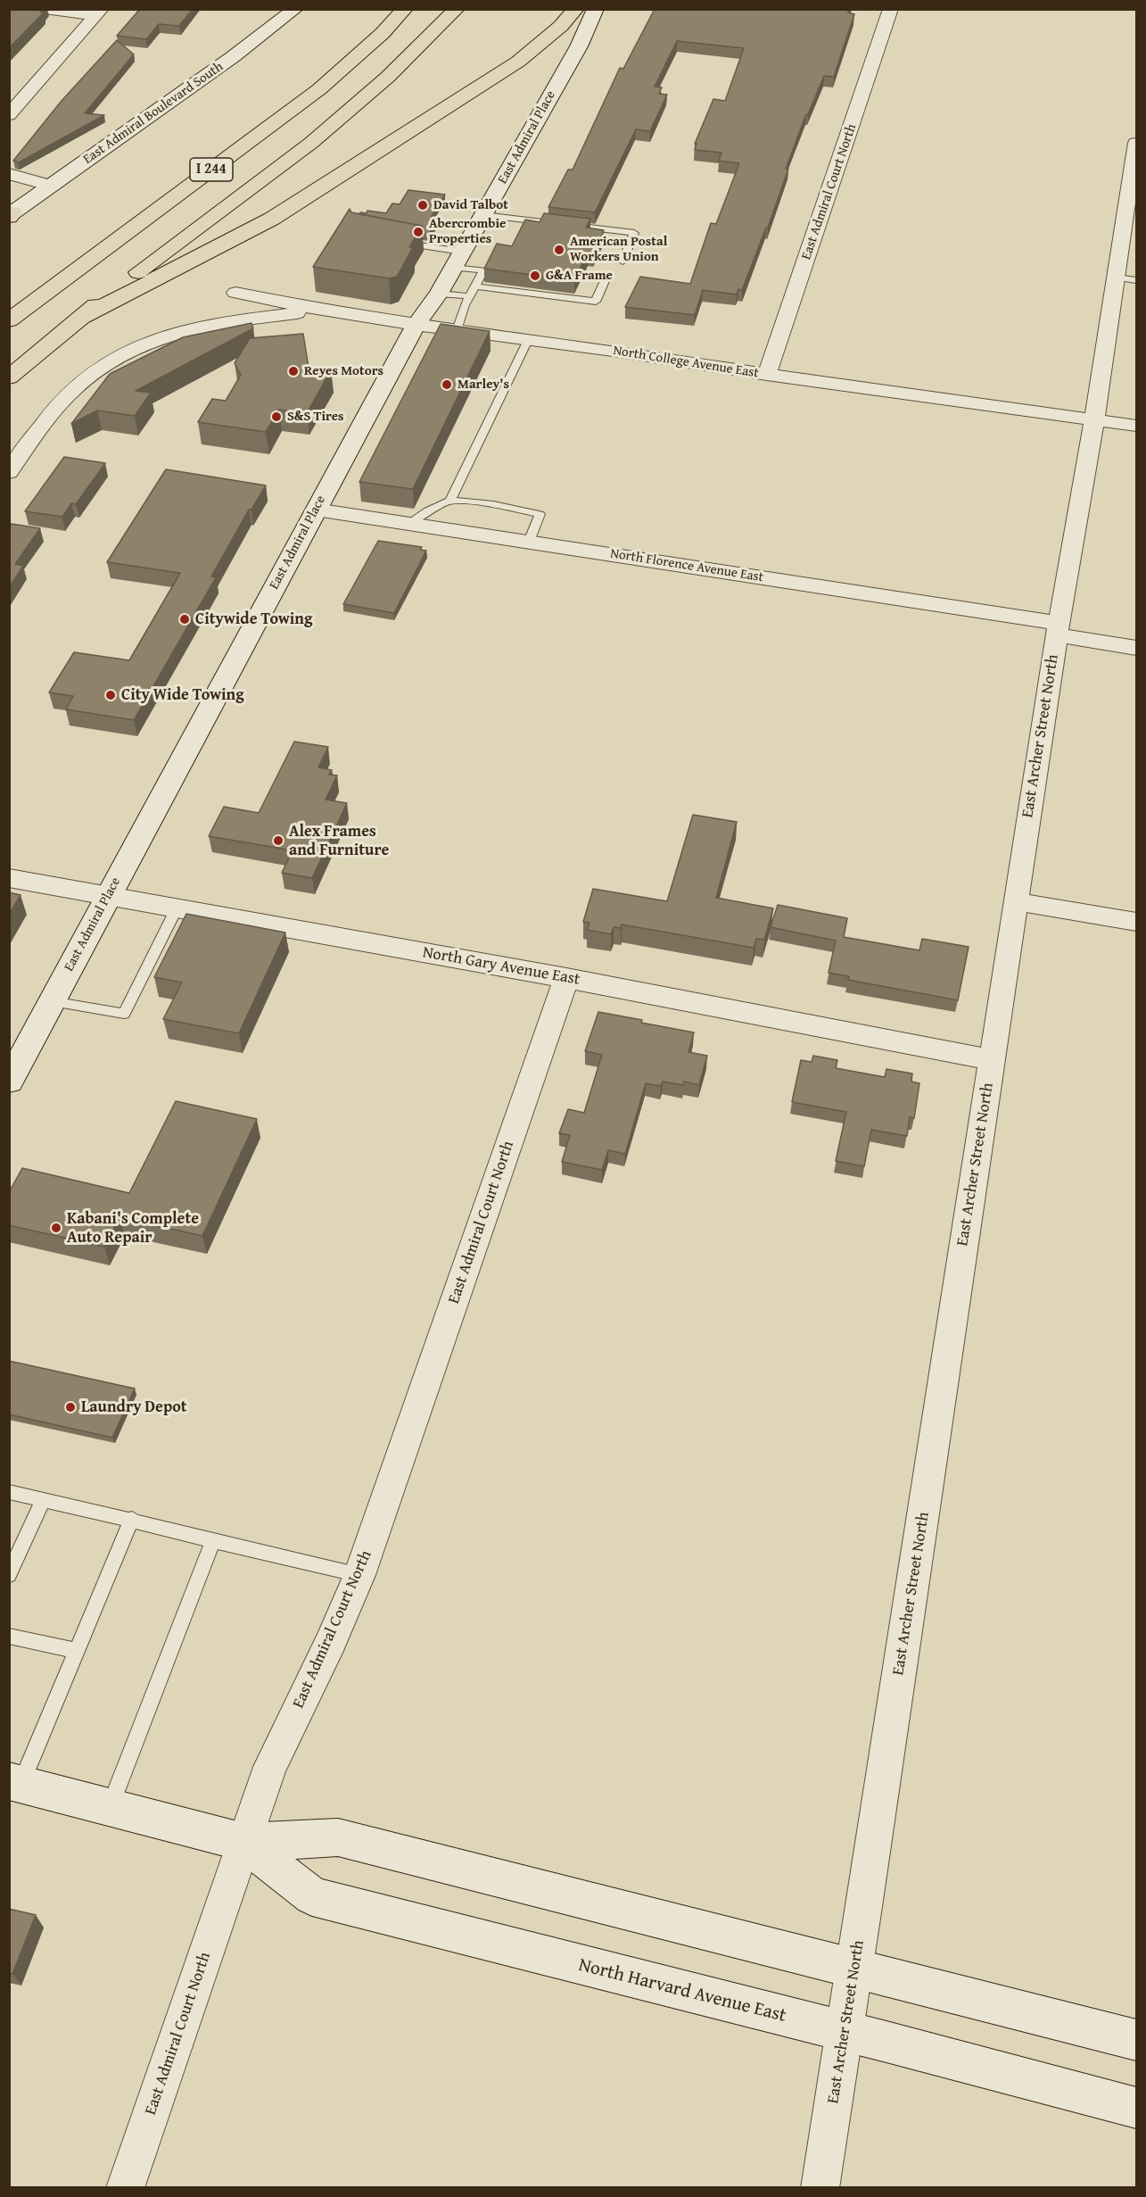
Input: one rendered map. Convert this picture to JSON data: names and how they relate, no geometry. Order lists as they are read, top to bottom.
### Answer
{
  "streets": {
    "highway": ["I 244"],
    "main road": ["East Admiral Boulevard South", "East Admiral Place", "North Harvard Avenue East"],
    "street": [
      "East Admiral Court North",
      "North College Avenue East",
      "North Florence Avenue East",
      "East Archer Street North",
      "North Gary Avenue East"
    ]
  },
  "crossings": [
    ["East Admiral Place", "North College Avenue East"],
    ["East Admiral Place", "North Florence Avenue East"],
    ["East Admiral Place", "North Gary Avenue East"],
    ["East Admiral Court North", "North College Avenue East"],
    ["East Admiral Court North", "North Gary Avenue East"],
    ["East Admiral Court North", "North Harvard Avenue East"],
    ["North College Avenue East", "East Archer Street North"],
    ["North Florence Avenue East", "East Archer Street North"],
    ["East Archer Street North", "North Gary Avenue East"],
    ["East Archer Street North", "North Harvard Avenue East"]
  ],
  "places": [
    "David Talbot",
    "Abercrombie Properties",
    "American Postal Workers Union",
    "G&A Frame",
    "Reyes Motors",
    "Marley's",
    "S&S Tires",
    "Citywide Towing",
    "City Wide Towing",
    "Alex Frames and Furniture",
    "Kabani's Complete Auto Repair",
    "Laundry Depot"
  ]
}
